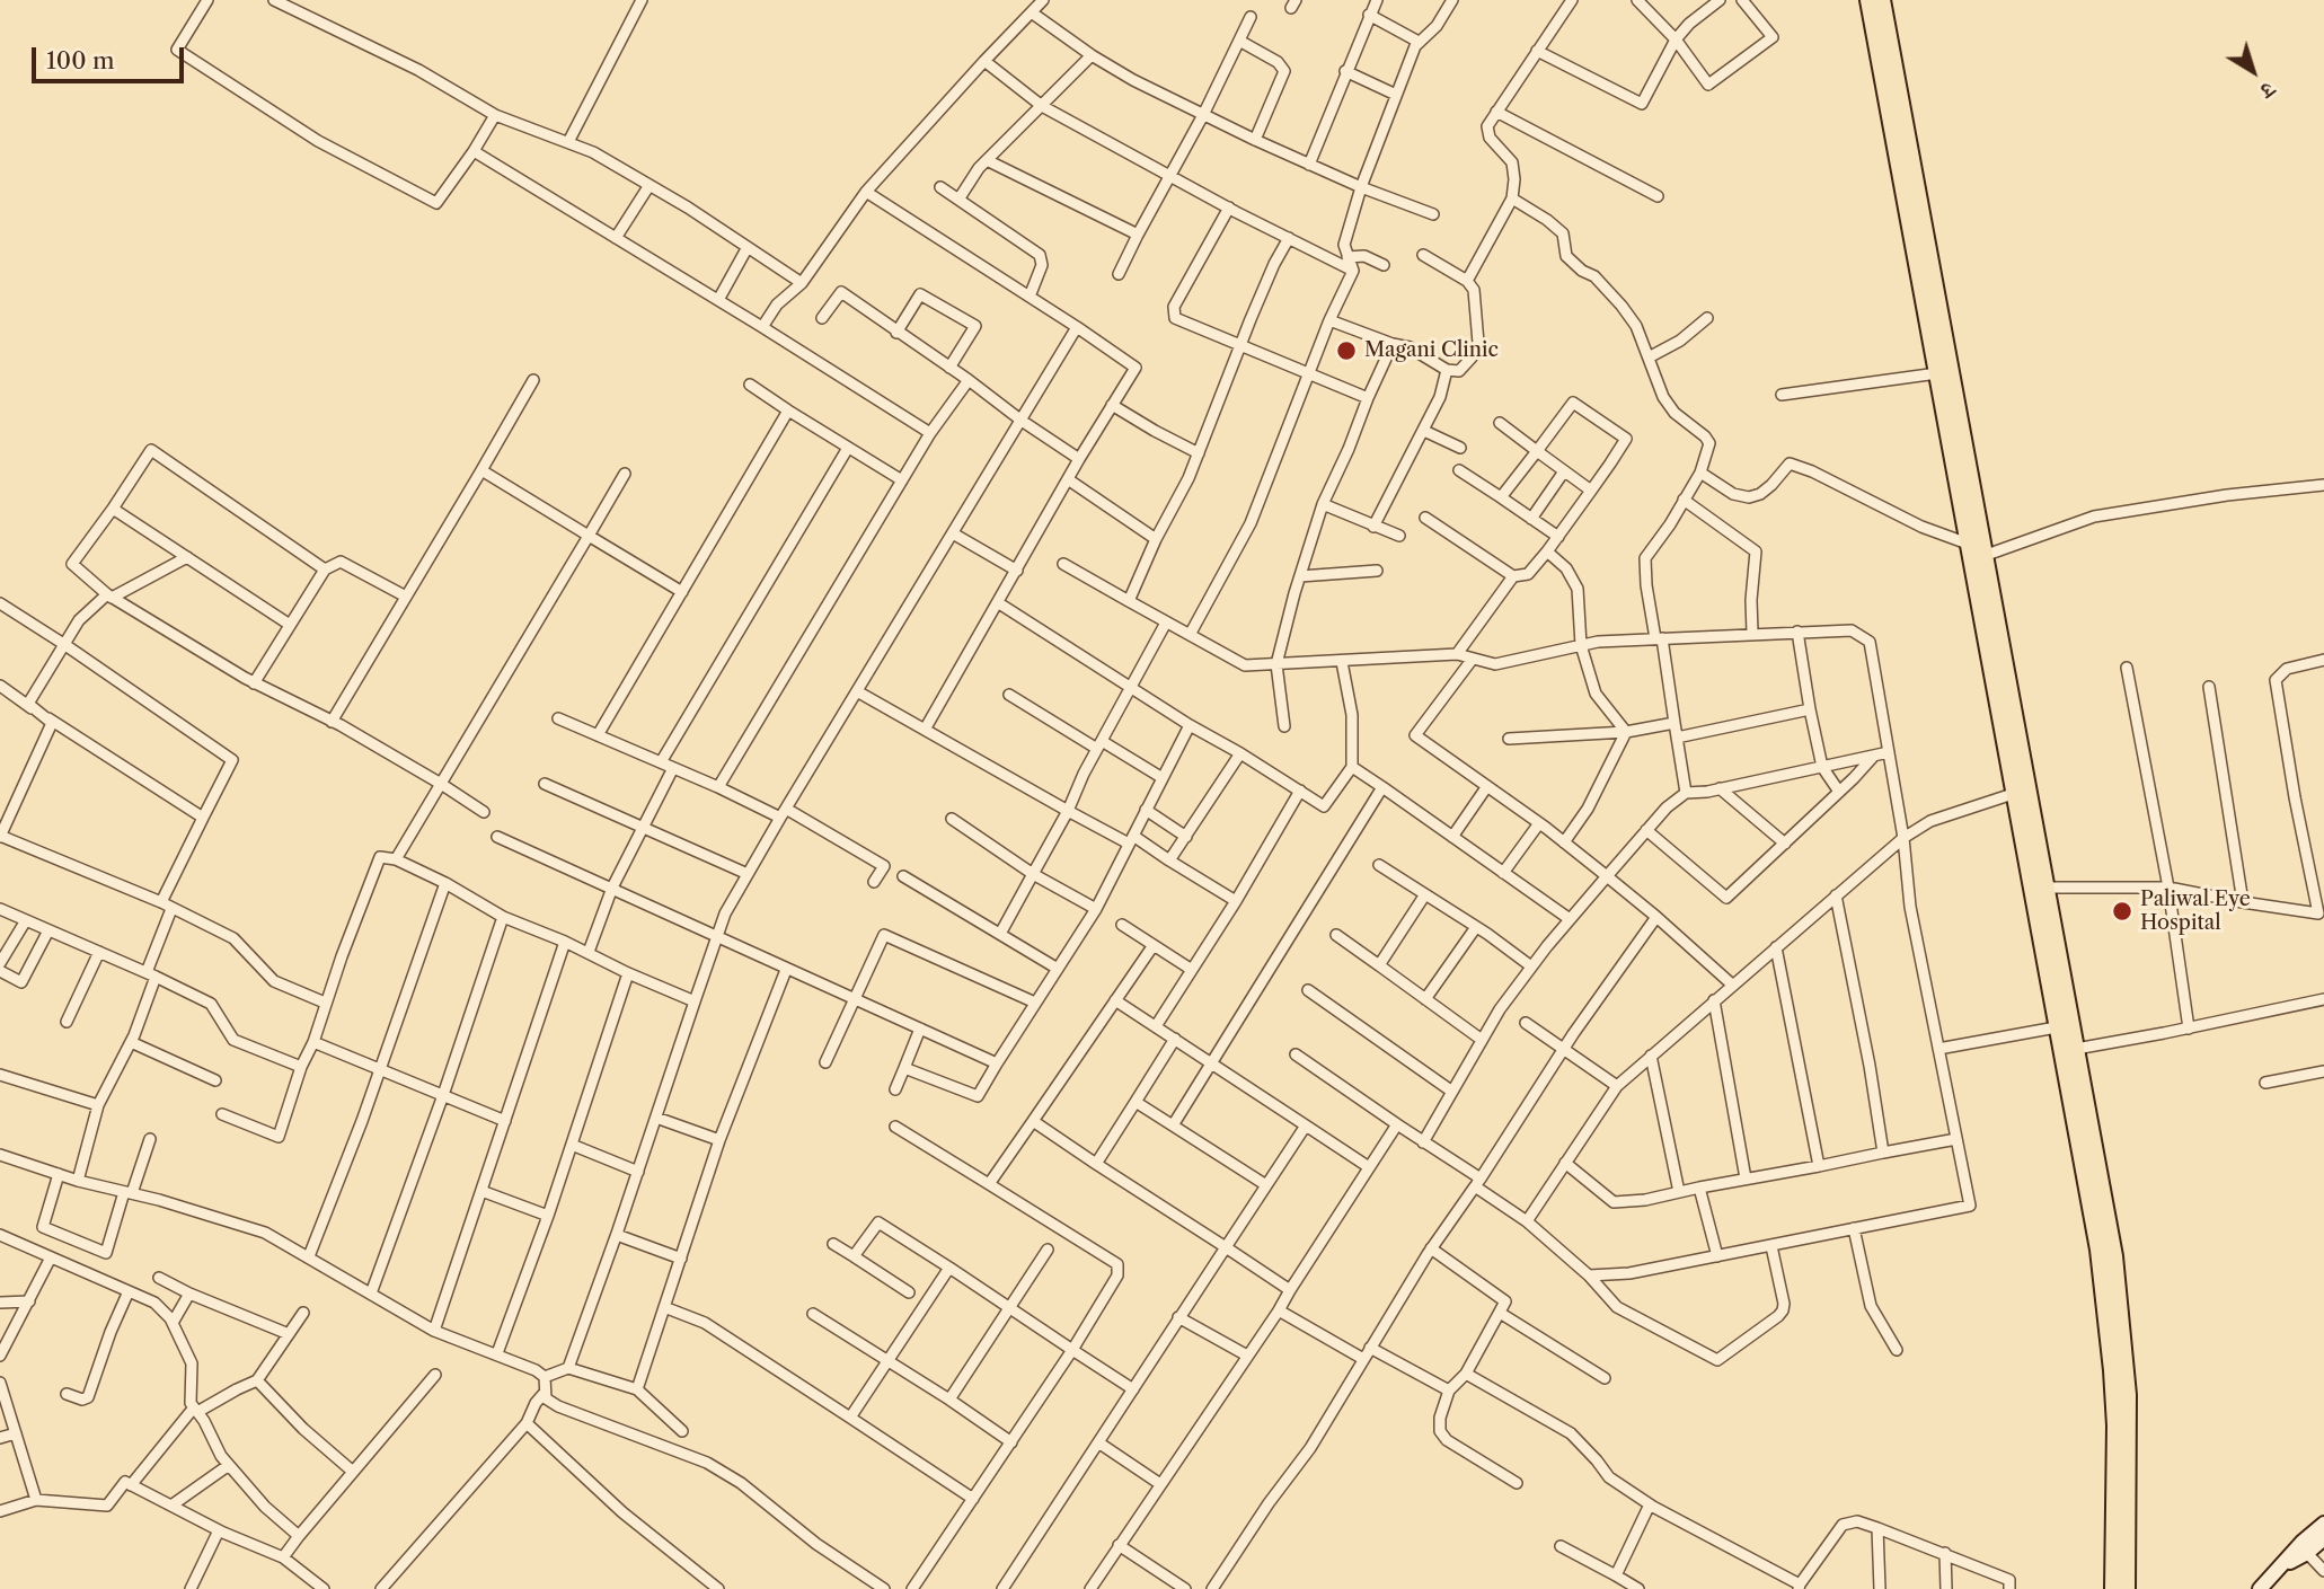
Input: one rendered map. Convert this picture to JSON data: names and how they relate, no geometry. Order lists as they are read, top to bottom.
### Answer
{
  "places": ["Magani Clinic", "Paliwal Eye Hospital"],
  "scale_bar": "100 m",
  "north": "bottom right"
}
